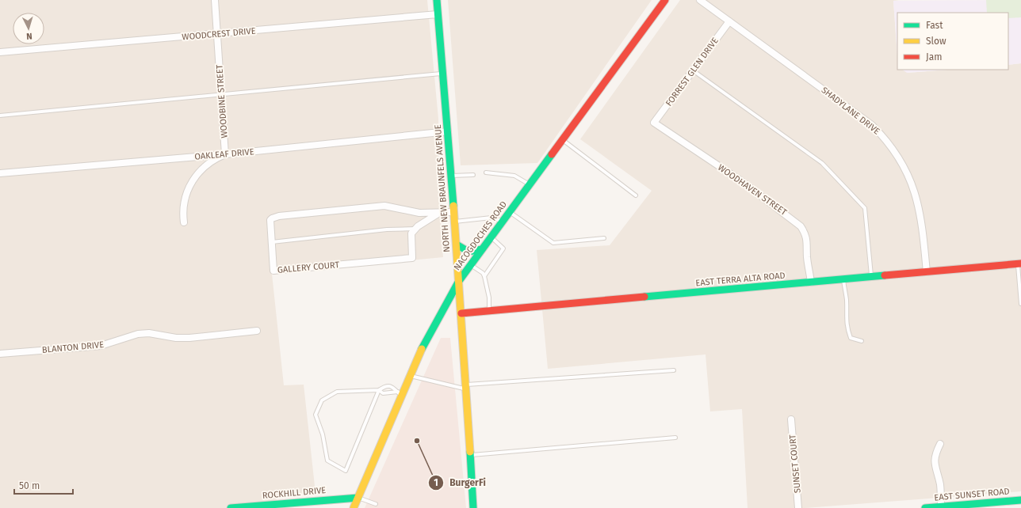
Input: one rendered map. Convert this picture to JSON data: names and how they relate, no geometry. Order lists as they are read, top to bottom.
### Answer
{
  "streets": {
    "street": [
      "WOODCREST DRIVE",
      "FORREST GLEN DRIVE",
      "WOODBINE STREET",
      "SHADYLANE DRIVE",
      "OAKLEAF DRIVE",
      "NORTH NEW BRAUNFELS AVENUE",
      "WOODHAVEN STREET",
      "NACOGDOCHES ROAD",
      "GALLERY COURT",
      "EAST TERRA ALTA ROAD",
      "BLANTON DRIVE",
      "SUNSET COURT",
      "ROCKHILL DRIVE",
      "EAST SUNSET ROAD"
    ]
  },
  "crossings": [
    ["WOODCREST DRIVE", "WOODBINE STREET"],
    ["WOODCREST DRIVE", "NORTH NEW BRAUNFELS AVENUE"],
    ["FORREST GLEN DRIVE", "SHADYLANE DRIVE"],
    ["FORREST GLEN DRIVE", "WOODHAVEN STREET"],
    ["WOODBINE STREET", "OAKLEAF DRIVE"],
    ["SHADYLANE DRIVE", "EAST TERRA ALTA ROAD"],
    ["OAKLEAF DRIVE", "NORTH NEW BRAUNFELS AVENUE"],
    ["NORTH NEW BRAUNFELS AVENUE", "NACOGDOCHES ROAD"],
    ["NORTH NEW BRAUNFELS AVENUE", "GALLERY COURT"],
    ["NORTH NEW BRAUNFELS AVENUE", "EAST TERRA ALTA ROAD"],
    ["WOODHAVEN STREET", "EAST TERRA ALTA ROAD"],
    ["NACOGDOCHES ROAD", "ROCKHILL DRIVE"]
  ],
  "places": ["BurgerFi"],
  "legend": ["Fast", "Slow", "Jam"],
  "scale_bar": "50 m",
  "north": "bottom"
}
